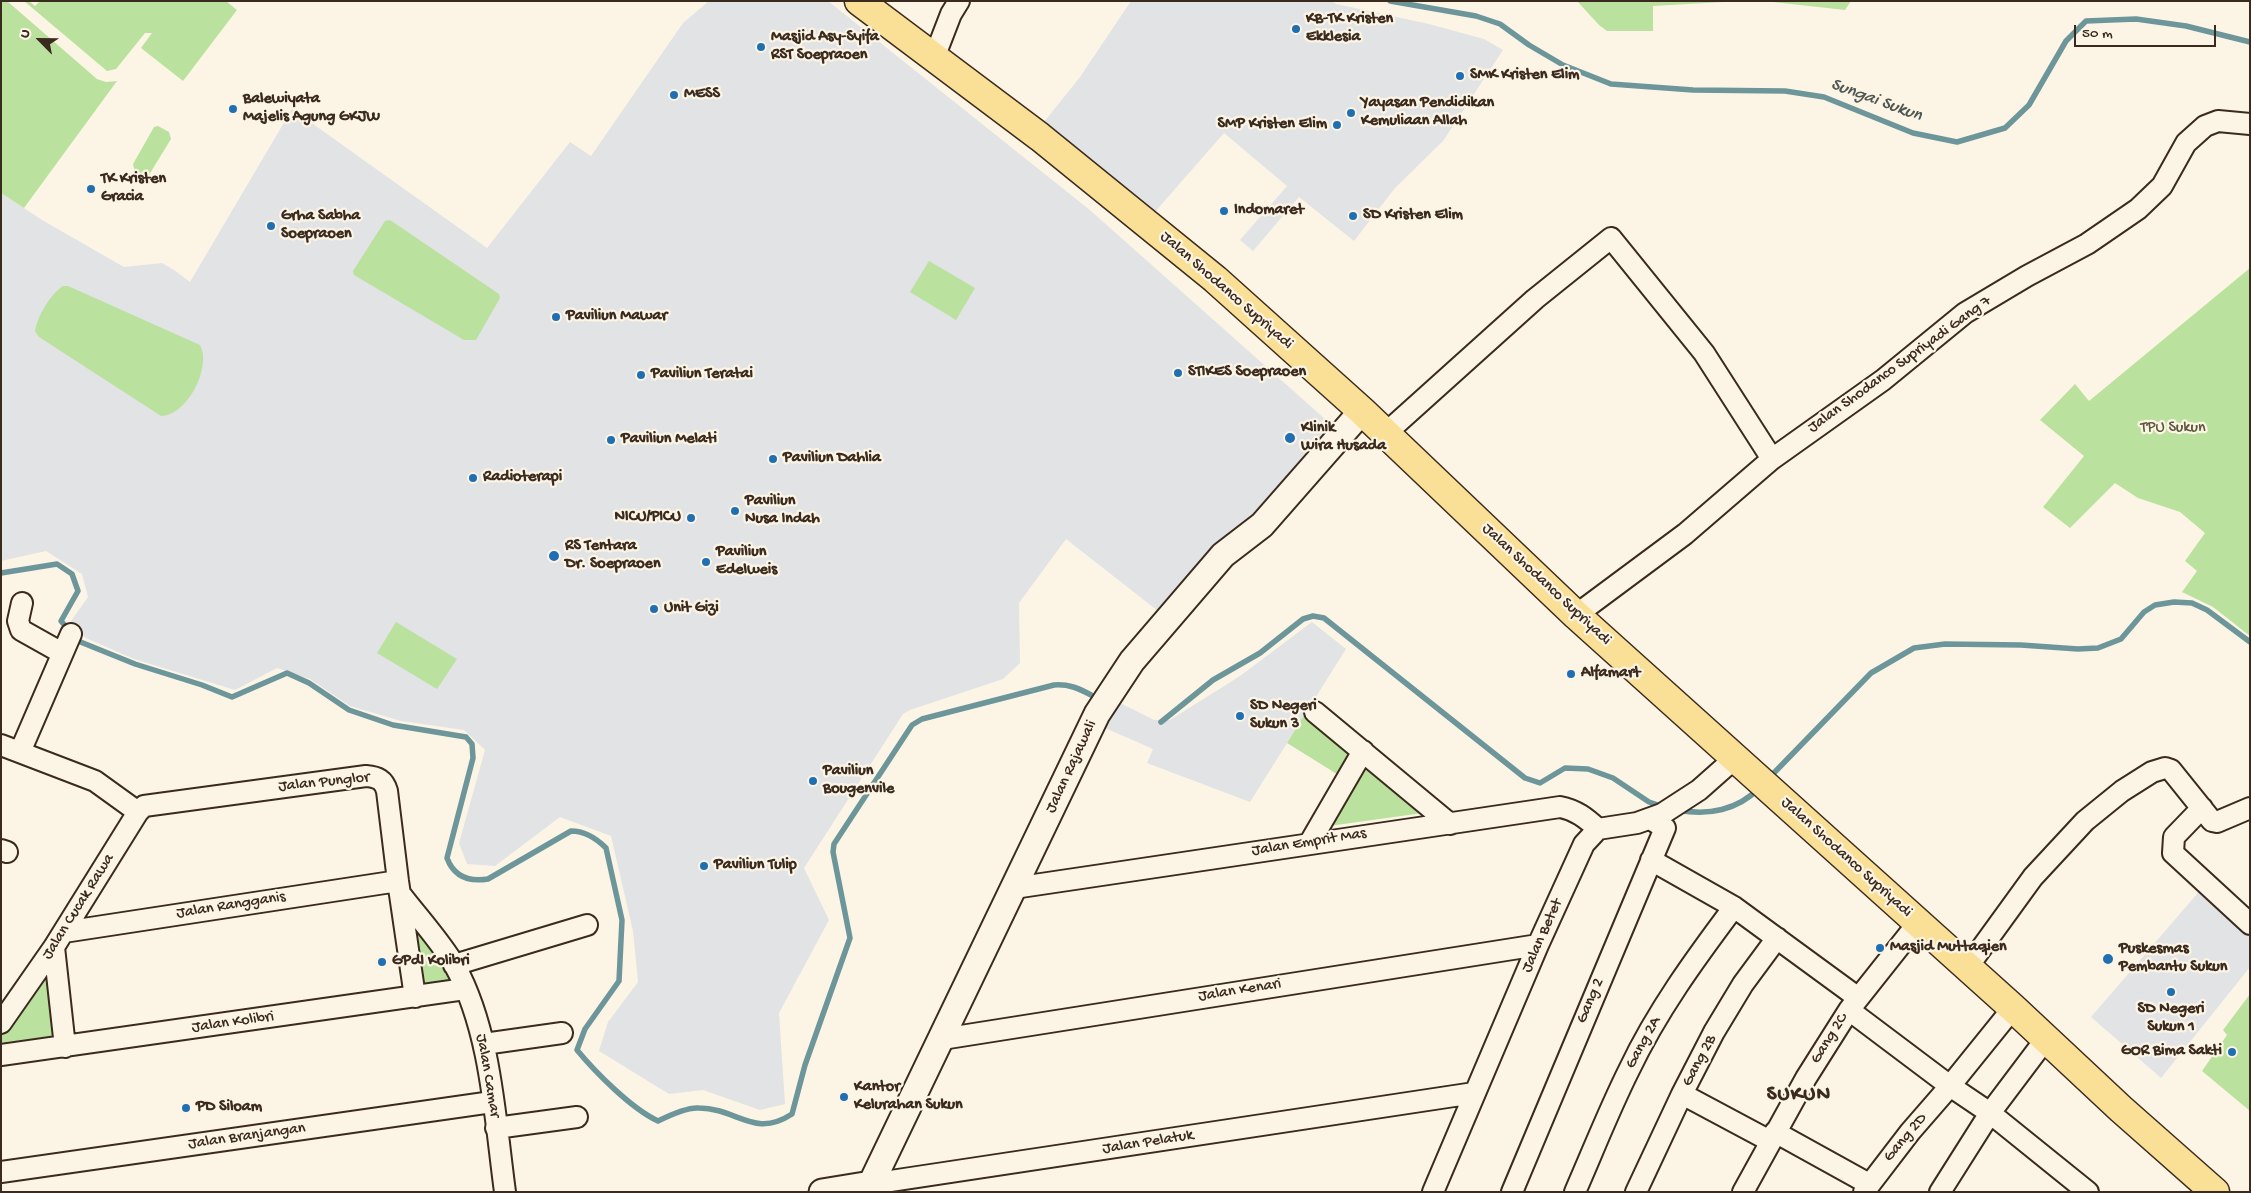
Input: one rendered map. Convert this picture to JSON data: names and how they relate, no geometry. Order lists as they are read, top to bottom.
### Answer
{
  "streets": {
    "main road": ["Jalan Shodanco Supriyadi"],
    "street": [
      "Jalan Shodanco Supriyadi Gang 7",
      "Jalan Rajawali",
      "Jalan Punglor",
      "Jalan Emprit Mas",
      "Jalan Rangganis",
      "Jalan Cucak Rawa",
      "Jalan Betet",
      "Jalan Kenari",
      "Gang 2",
      "Jalan Kolibri",
      "Gang 2C",
      "Gang 2A",
      "Gang 2B",
      "Jalan Camar",
      "Jalan Branjangan",
      "Gang 2D",
      "Jalan Pelatuk"
    ]
  },
  "crossings": [
    ["Jalan Shodanco Supriyadi", "Jalan Shodanco Supriyadi Gang 7"],
    ["Jalan Shodanco Supriyadi", "Jalan Rajawali"],
    ["Jalan Shodanco Supriyadi", "Gang 2C"],
    ["Jalan Shodanco Supriyadi", "Gang 2D"],
    ["Jalan Rajawali", "Jalan Emprit Mas"],
    ["Jalan Rajawali", "Jalan Kenari"],
    ["Jalan Rajawali", "Jalan Pelatuk"],
    ["Jalan Punglor", "Jalan Rangganis"],
    ["Jalan Punglor", "Jalan Cucak Rawa"],
    ["Jalan Punglor", "Jalan Camar"],
    ["Jalan Emprit Mas", "Jalan Betet"],
    ["Jalan Rangganis", "Jalan Cucak Rawa"],
    ["Jalan Rangganis", "Jalan Camar"],
    ["Jalan Betet", "Jalan Kenari"],
    ["Jalan Betet", "Jalan Pelatuk"],
    ["Jalan Kolibri", "Jalan Camar"],
    ["Jalan Camar", "Jalan Branjangan"]
  ],
  "districts": ["SUKUN"],
  "water": ["Sungai Sukun"],
  "parks": ["TPU Sukun"],
  "places": [
    "KB-TK Kristen Ekklesia",
    "Masjid Asy-Syifa RST Soepraoen",
    "SMK Kristen Elim",
    "MESS",
    "Balewiyata Majelis Agung GKJW",
    "Yayasan Pendidikan Kemuliaan Allah",
    "SMP Kristen Elim",
    "TK Kristen Gracia",
    "Indomaret",
    "SD Kristen Elim",
    "Grha Sabha Soepraoen",
    "Paviliun Mawar",
    "STIKES Soepraoen",
    "Paviliun Teratai",
    "Klinik Wira Husada",
    "Paviliun Melati",
    "Paviliun Dahlia",
    "Radioterapi",
    "Paviliun Nusa Indah",
    "NICU/PICU",
    "RS Tentara Dr. Soepraoen",
    "Paviliun Edelweis",
    "Unit Gizi",
    "Alfamart",
    "SD Negeri Sukun 3",
    "Paviliun Bougenvile",
    "Paviliun Tulip",
    "Masjid Muttaqien",
    "Puskesmas Pembantu Sukun",
    "GPdI Kolibri",
    "SD Negeri Sukun 1",
    "GOR Bima Sakti",
    "Kantor Kelurahan Sukun",
    "PD Siloam"
  ],
  "scale_bar": "50 m",
  "north": "top left"
}
